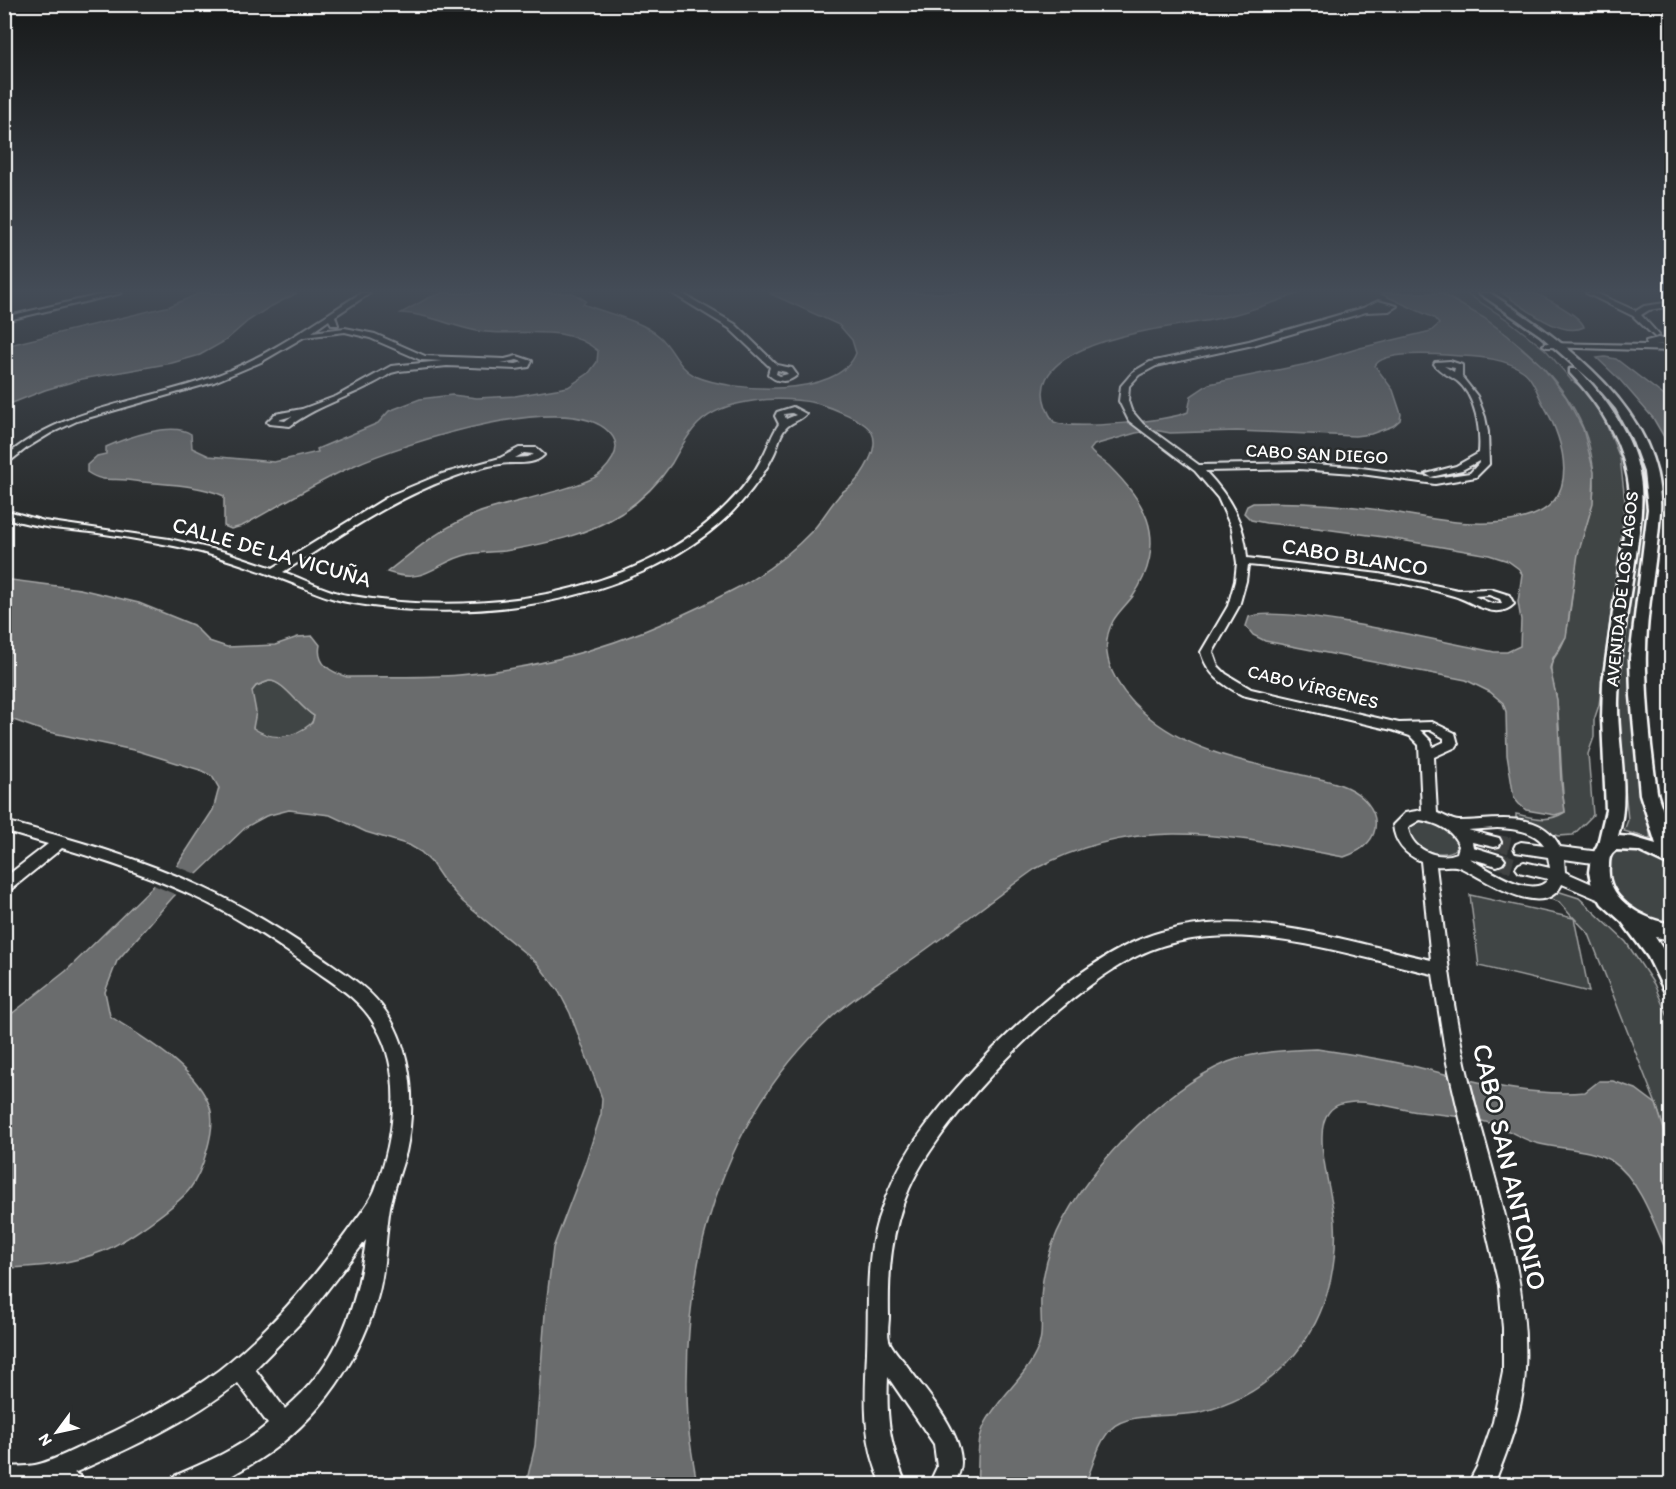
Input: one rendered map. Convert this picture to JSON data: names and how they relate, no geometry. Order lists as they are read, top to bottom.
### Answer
{
  "streets": {
    "street": [
      "CABO SAN DIEGO",
      "CALLE DE LA VICUÑA",
      "CABO BLANCO",
      "AVENIDA DE LOS LAGOS",
      "CABO VÍRGENES",
      "CABO SAN ANTONIO"
    ]
  },
  "crossings": [
    ["CABO SAN DIEGO", "CABO VÍRGENES"],
    ["CABO BLANCO", "CABO VÍRGENES"]
  ],
  "north": "bottom left"
}
